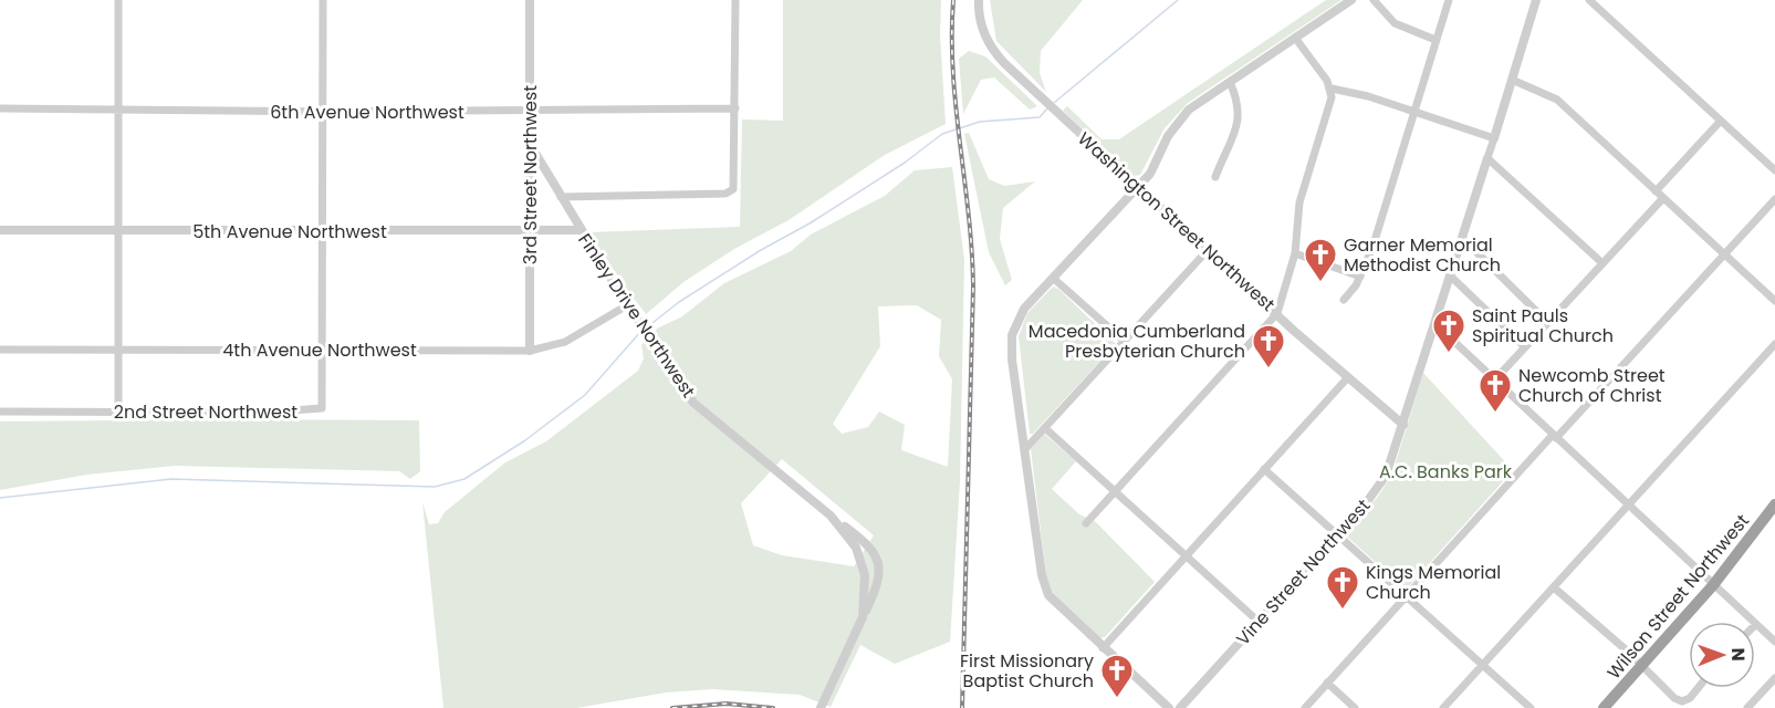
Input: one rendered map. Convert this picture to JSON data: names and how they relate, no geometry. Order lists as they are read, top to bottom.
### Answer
{
  "streets": {
    "highway": ["Wilson Street Northwest"],
    "street": [
      "6th Avenue Northwest",
      "3rd Street Northwest",
      "Washington Street Northwest",
      "5th Avenue Northwest",
      "Finley Drive Northwest",
      "4th Avenue Northwest",
      "2nd Street Northwest",
      "Vine Street Northwest"
    ]
  },
  "crossings": [
    ["6th Avenue Northwest", "3rd Street Northwest"],
    ["6th Avenue Northwest", "2nd Street Northwest"],
    ["3rd Street Northwest", "5th Avenue Northwest"],
    ["3rd Street Northwest", "Finley Drive Northwest"],
    ["3rd Street Northwest", "4th Avenue Northwest"],
    ["Washington Street Northwest", "Vine Street Northwest"],
    ["5th Avenue Northwest", "Finley Drive Northwest"],
    ["5th Avenue Northwest", "2nd Street Northwest"],
    ["Finley Drive Northwest", "4th Avenue Northwest"],
    ["4th Avenue Northwest", "2nd Street Northwest"]
  ],
  "parks": ["A.C. Banks Park"],
  "places": {
    "church": [
      "Garner Memorial Methodist Church",
      "Saint Pauls Spiritual Church",
      "Macedonia Cumberland Presbyterian Church",
      "Newcomb Street Church of Christ",
      "Kings Memorial Church",
      "First Missionary Baptist Church"
    ]
  },
  "north": "right"
}
